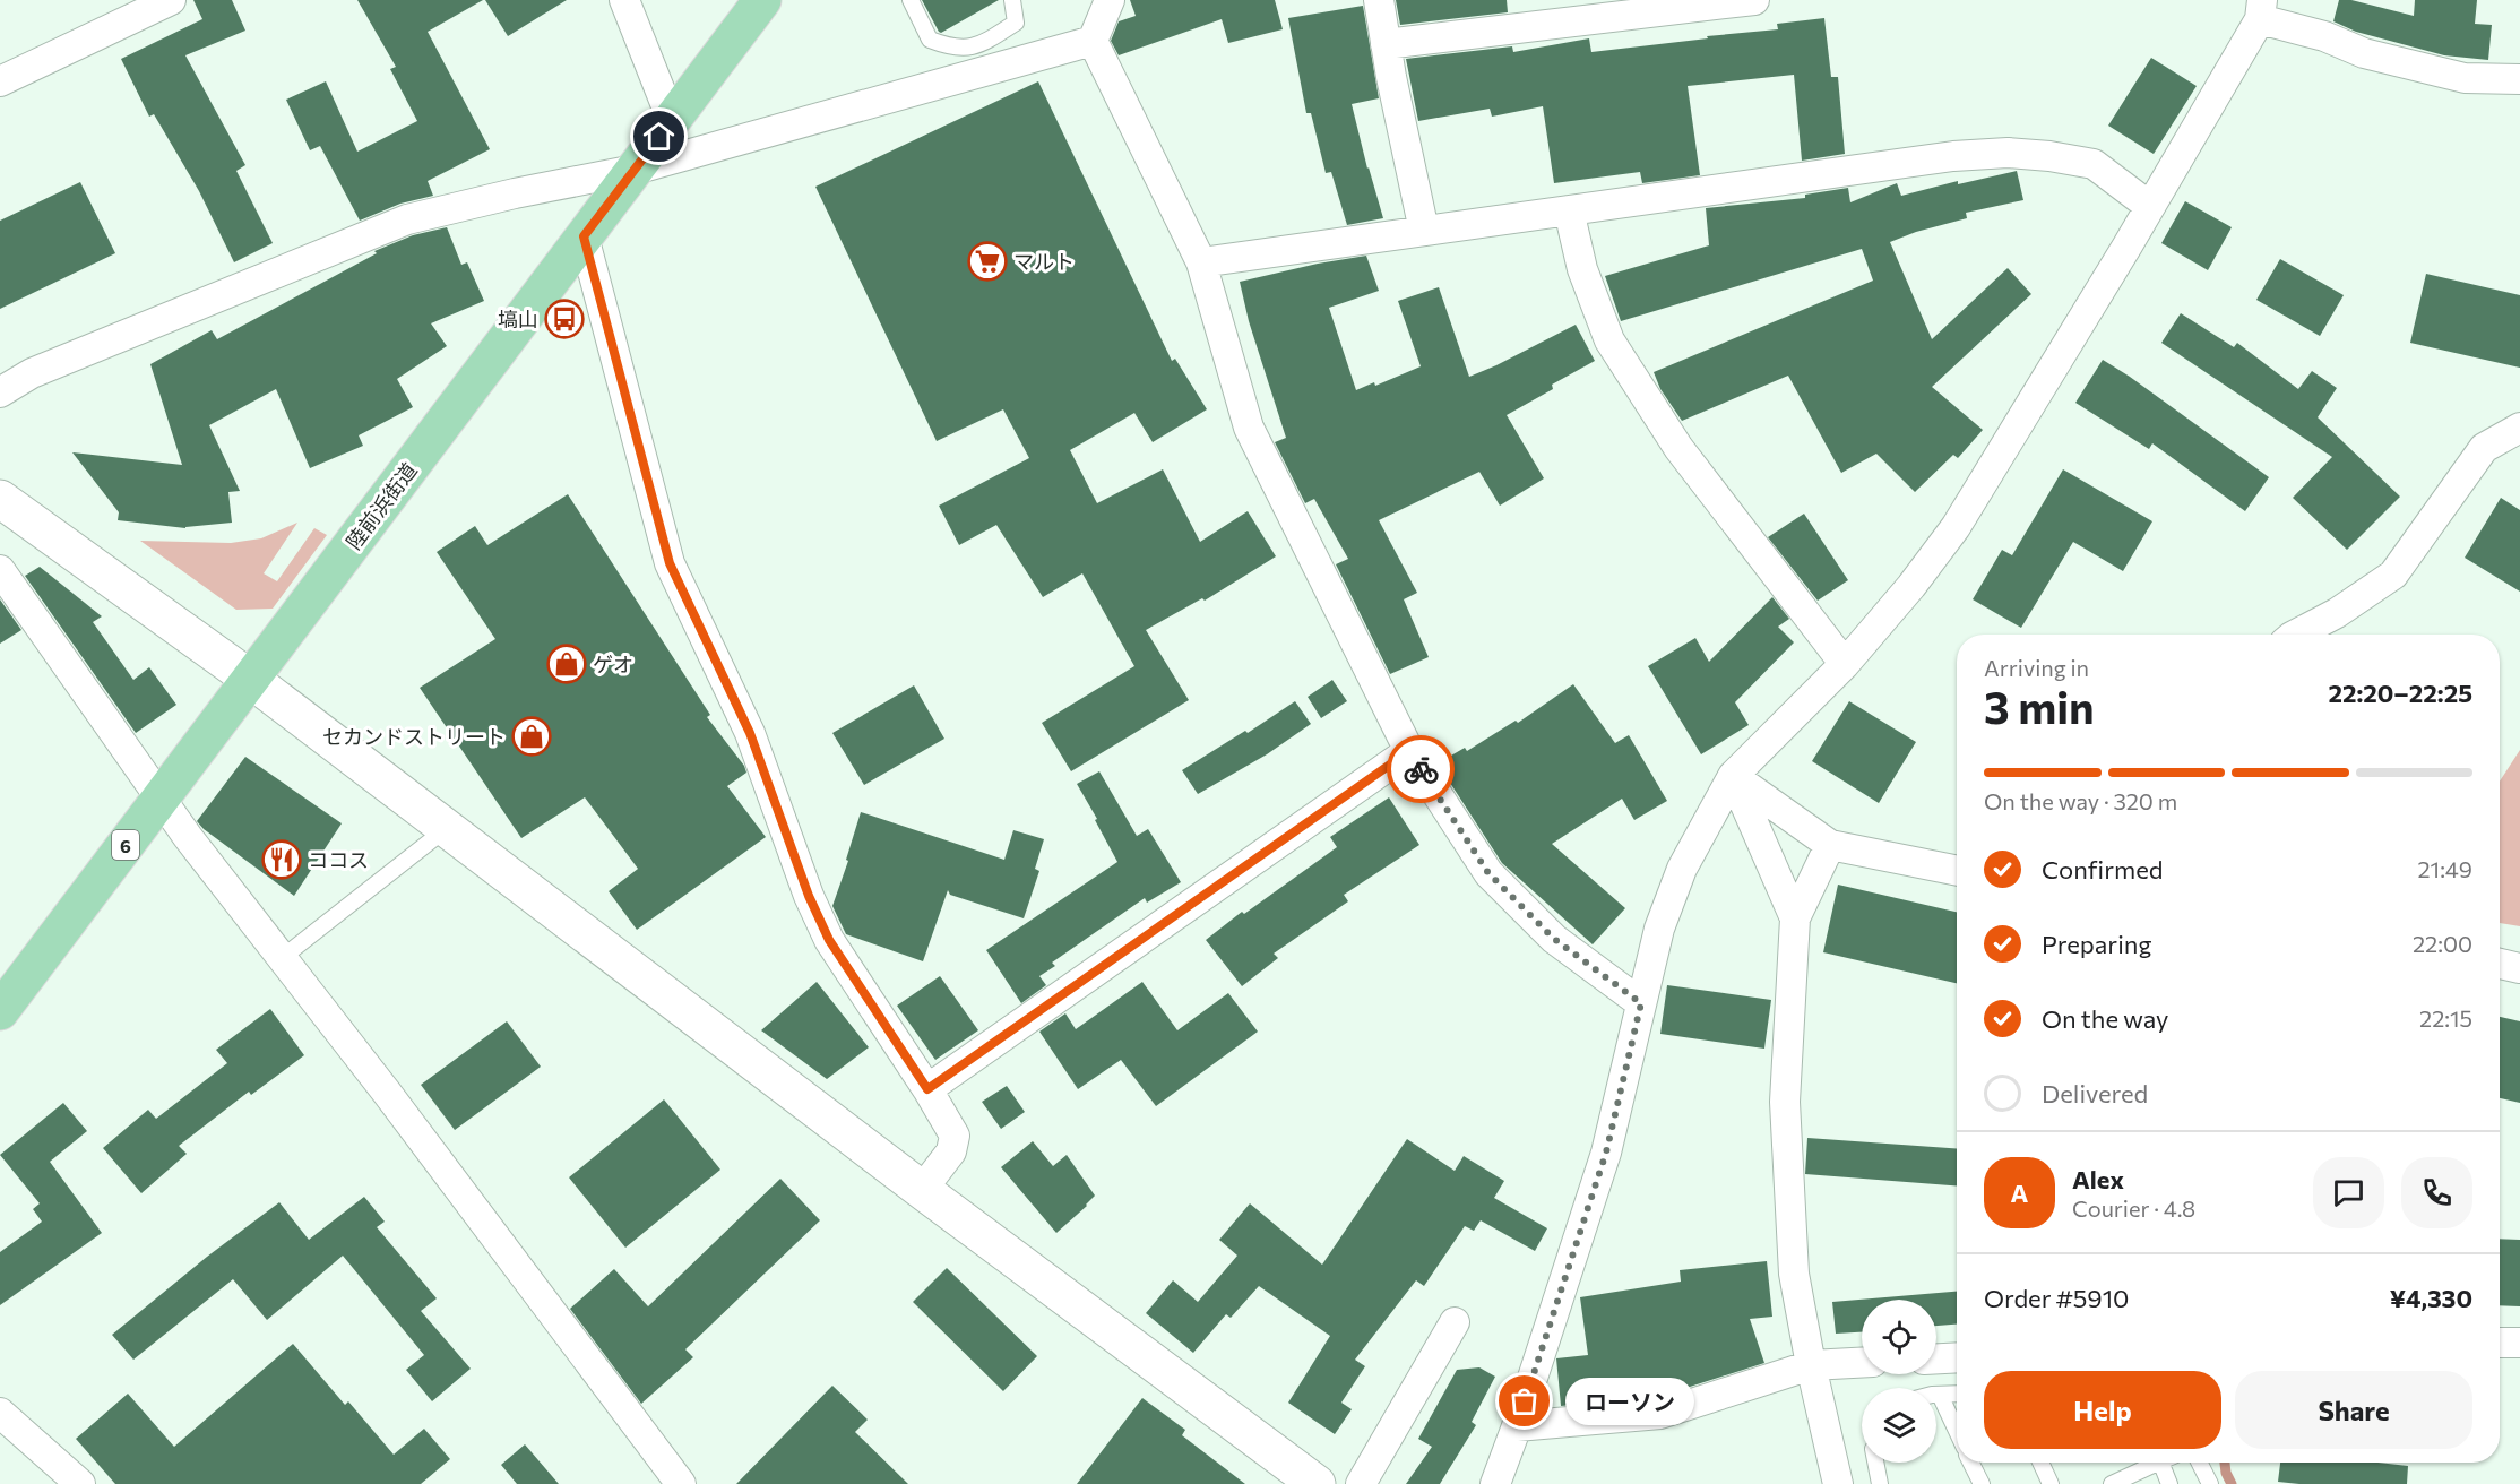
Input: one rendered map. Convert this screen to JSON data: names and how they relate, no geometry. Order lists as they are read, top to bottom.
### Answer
{
  "streets": {
    "highway": ["陸前浜街道", "6"]
  },
  "places": {
    "supermarket": ["マルト"],
    "bus stop": ["塙山"],
    "shop": ["ゲオ", "セカンドストリート"],
    "restaurant": ["ココス"],
    "other": ["ローソン"]
  },
  "page": {
    "heading": ["3 min", "Arriving in", "22:20–22:25"],
    "panel": [
      "Alex",
      "Courier · 4.8",
      "Order #5910",
      "¥4,330"
    ],
    "bar": "On the way · 320 m",
    "list": [
      ["Confirmed", "21:49"],
      ["Preparing", "22:00"],
      ["On the way", "22:15"],
      "Delivered"
    ],
    "round": "A",
    "buttons": ["Help", "Share"],
    "bubble": "ローソン"
  }
}
